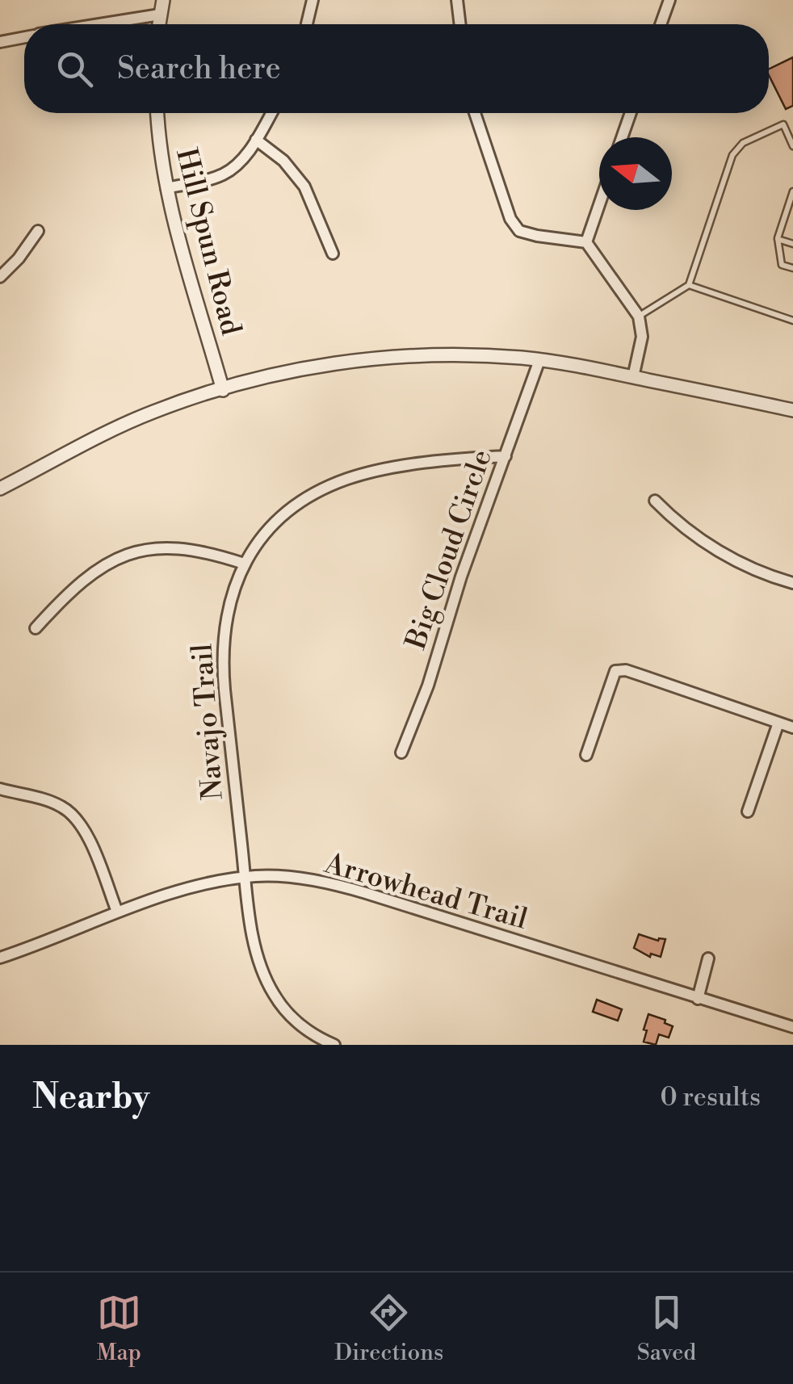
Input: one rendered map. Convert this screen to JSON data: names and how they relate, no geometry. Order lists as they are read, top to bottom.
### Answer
{
  "streets": {
    "street": [
      "Hill Spun Road",
      "Big Cloud Circle",
      "Navajo Trail",
      "Arrowhead Trail"
    ]
  },
  "crossings": [
    ["Big Cloud Circle", "Navajo Trail"],
    ["Navajo Trail", "Arrowhead Trail"]
  ],
  "north": "left",
  "page": {
    "search": "Search here",
    "heading": ["Nearby", "0 results"],
    "nav": ["Map", "Directions", "Saved"]
  }
}
